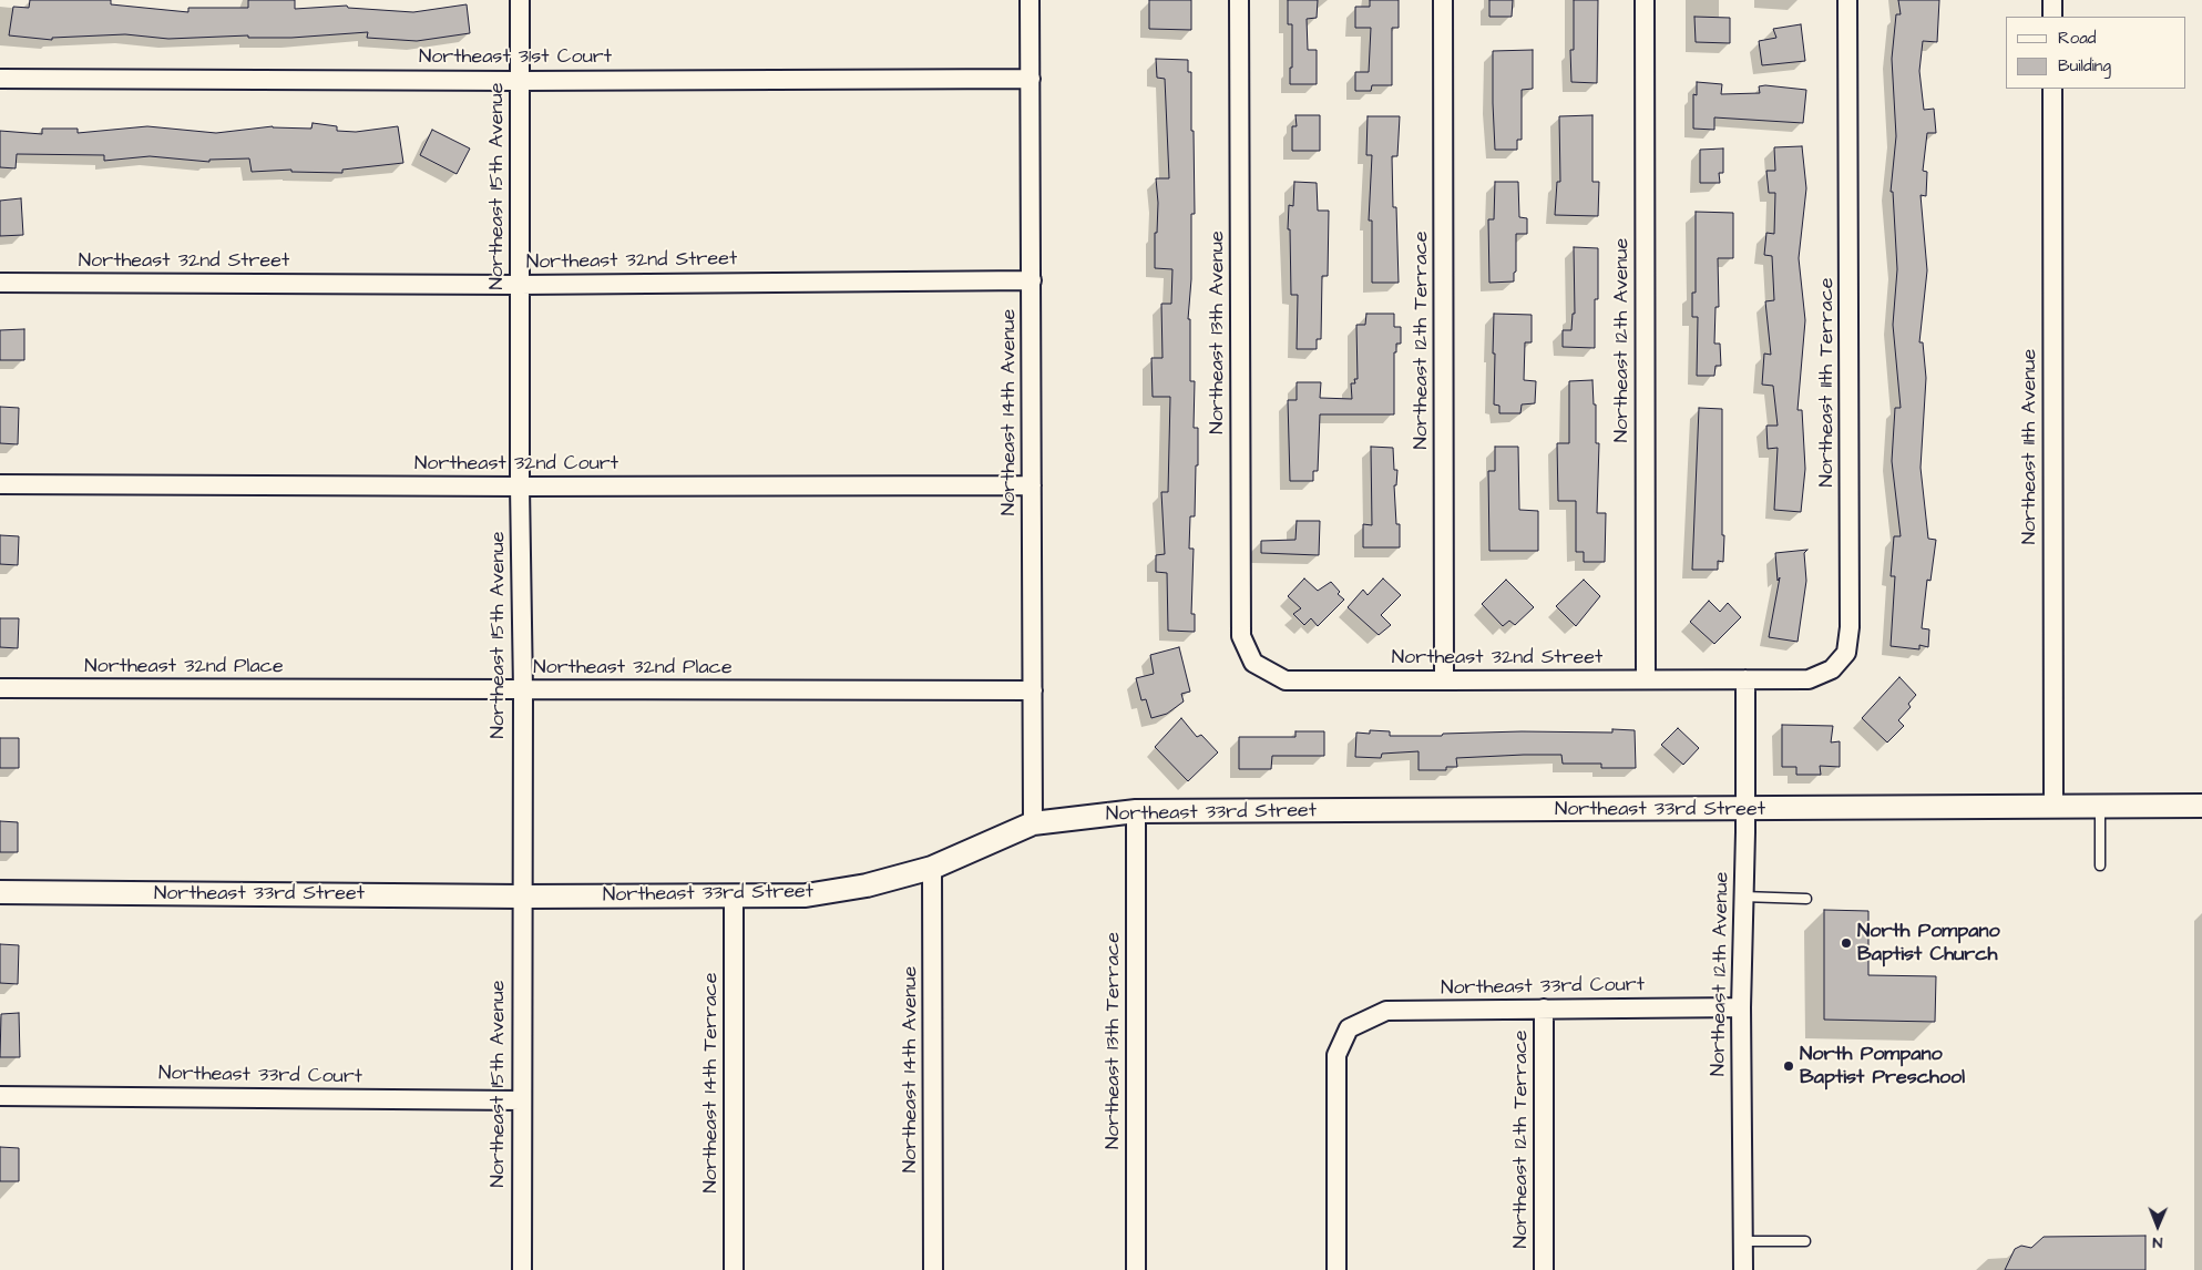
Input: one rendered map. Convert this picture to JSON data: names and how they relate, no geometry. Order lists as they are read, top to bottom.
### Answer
{
  "streets": {
    "street": [
      "Northeast 31st Court",
      "Northeast 15th Avenue",
      "Northeast 32nd Street",
      "Northeast 13th Avenue",
      "Northeast 12th Terrace",
      "Northeast 12th Avenue",
      "Northeast 11th Terrace",
      "Northeast 14th Avenue",
      "Northeast 11th Avenue",
      "Northeast 32nd Court",
      "Northeast 32nd Place",
      "Northeast 33rd Street",
      "Northeast 33rd Court",
      "Northeast 13th Terrace",
      "Northeast 14th Terrace"
    ]
  },
  "crossings": [
    ["Northeast 31st Court", "Northeast 15th Avenue"],
    ["Northeast 31st Court", "Northeast 14th Avenue"],
    ["Northeast 15th Avenue", "Northeast 32nd Street"],
    ["Northeast 15th Avenue", "Northeast 32nd Court"],
    ["Northeast 15th Avenue", "Northeast 32nd Place"],
    ["Northeast 15th Avenue", "Northeast 33rd Street"],
    ["Northeast 15th Avenue", "Northeast 33rd Court"],
    ["Northeast 32nd Street", "Northeast 13th Avenue"],
    ["Northeast 32nd Street", "Northeast 12th Terrace"],
    ["Northeast 32nd Street", "Northeast 12th Avenue"],
    ["Northeast 32nd Street", "Northeast 11th Terrace"],
    ["Northeast 32nd Street", "Northeast 14th Avenue"],
    ["Northeast 12th Terrace", "Northeast 33rd Court"],
    ["Northeast 12th Avenue", "Northeast 11th Terrace"],
    ["Northeast 12th Avenue", "Northeast 33rd Street"],
    ["Northeast 12th Avenue", "Northeast 33rd Court"],
    ["Northeast 14th Avenue", "Northeast 32nd Court"],
    ["Northeast 14th Avenue", "Northeast 32nd Place"],
    ["Northeast 14th Avenue", "Northeast 33rd Street"],
    ["Northeast 11th Avenue", "Northeast 33rd Street"],
    ["Northeast 33rd Street", "Northeast 13th Terrace"],
    ["Northeast 33rd Street", "Northeast 14th Terrace"]
  ],
  "places": ["North Pompano Baptist Church", "North Pompano Baptist Preschool"],
  "legend": ["Road", "Building"],
  "north": "bottom"
}
